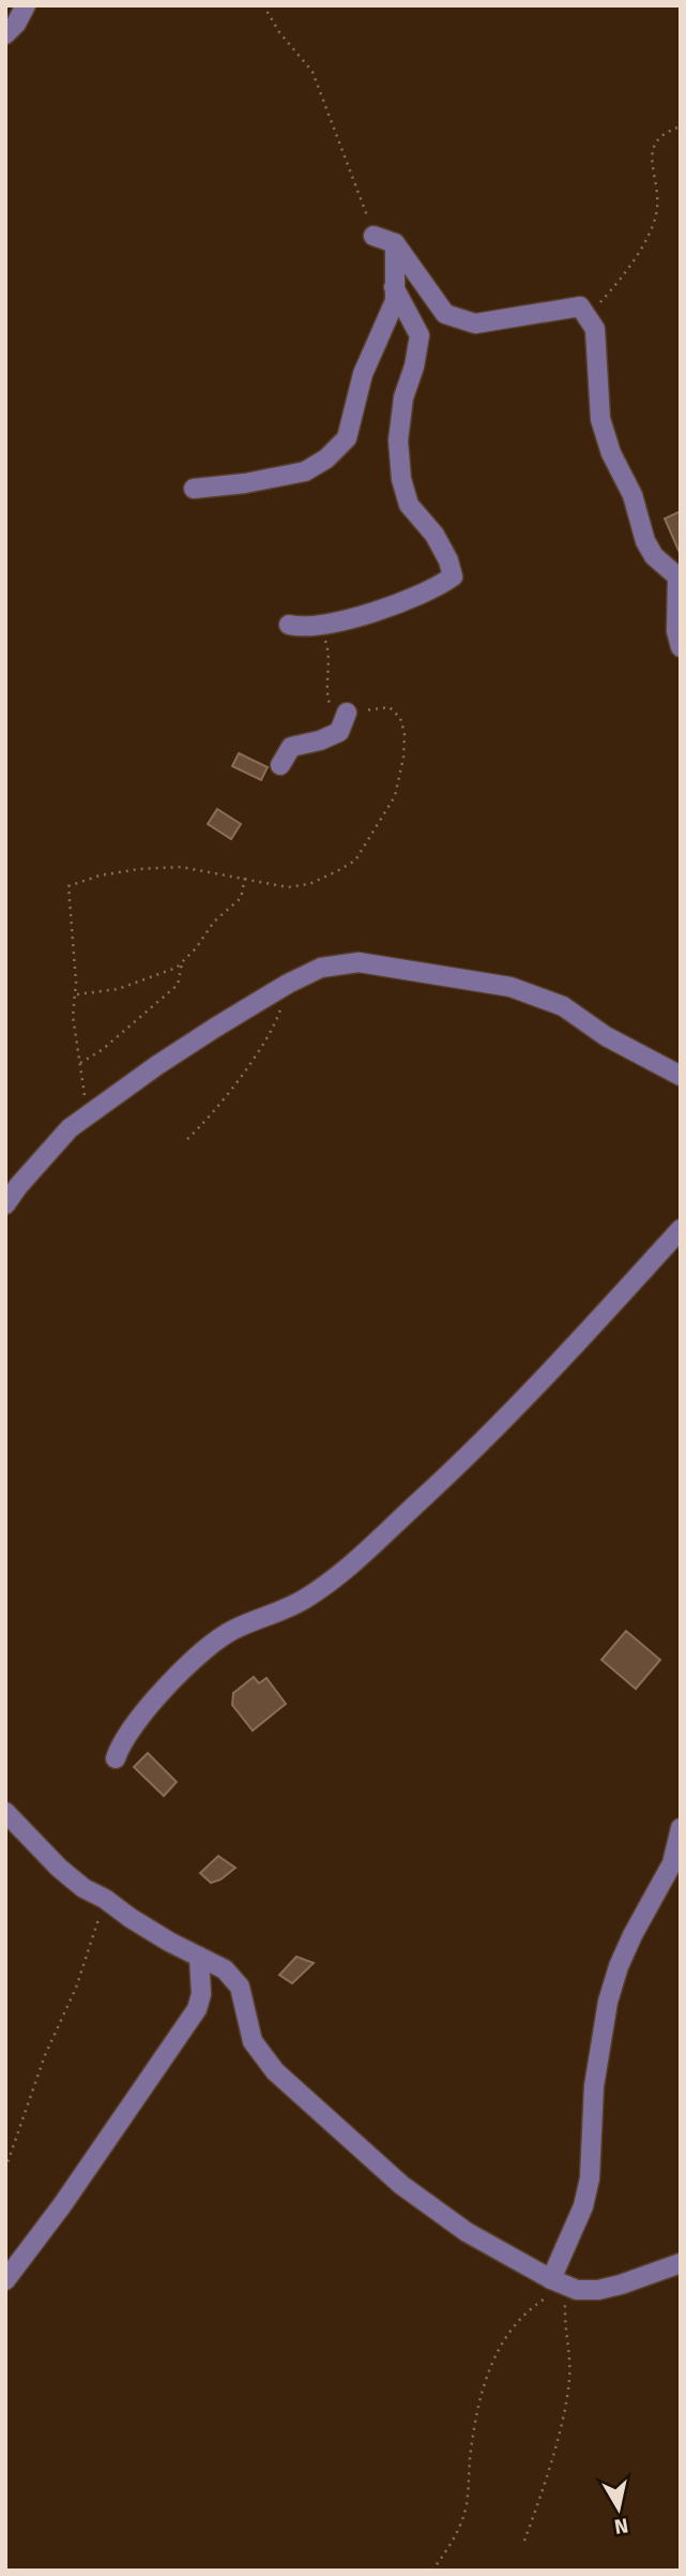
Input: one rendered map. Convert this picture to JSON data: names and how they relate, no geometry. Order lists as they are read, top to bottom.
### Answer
{
  "north": "bottom"
}
